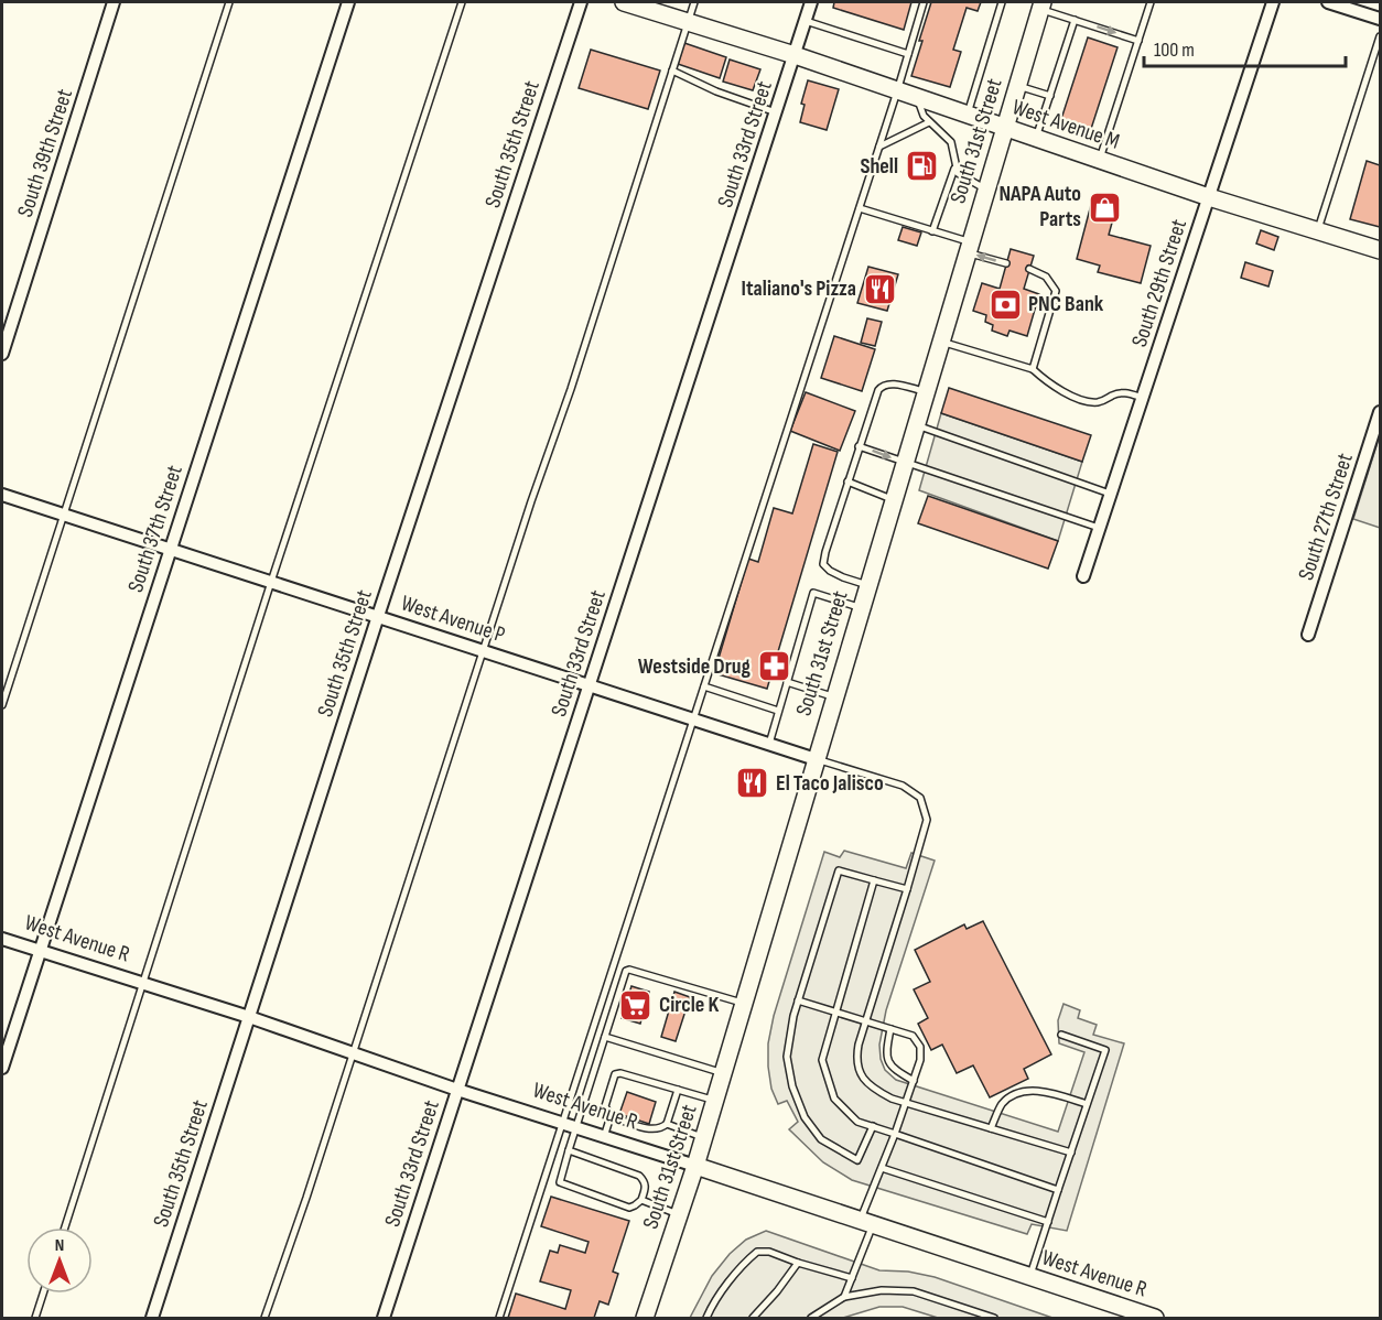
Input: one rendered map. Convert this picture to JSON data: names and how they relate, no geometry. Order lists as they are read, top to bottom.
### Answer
{
  "streets": {
    "main road": ["West Avenue M", "South 31st Street", "West Avenue R"],
    "street": [
      "South 35th Street",
      "South 33rd Street",
      "South 39th Street",
      "South 29th Street",
      "South 27th Street",
      "South 37th Street",
      "West Avenue P"
    ]
  },
  "crossings": [
    ["West Avenue M", "South 31st Street"],
    ["West Avenue M", "South 33rd Street"],
    ["West Avenue M", "South 29th Street"],
    ["South 31st Street", "West Avenue P"],
    ["South 31st Street", "West Avenue R"],
    ["South 35th Street", "West Avenue P"],
    ["South 35th Street", "West Avenue R"],
    ["South 33rd Street", "West Avenue P"],
    ["South 33rd Street", "West Avenue R"],
    ["South 37th Street", "West Avenue P"],
    ["South 37th Street", "West Avenue R"]
  ],
  "places": {
    "fuel station": ["Shell"],
    "shop": ["NAPA Auto Parts"],
    "restaurant": ["Italiano's Pizza", "El Taco Jalisco"],
    "bank": ["PNC Bank"],
    "pharmacy": ["Westside Drug"],
    "supermarket": ["Circle K"]
  },
  "scale_bar": "100 m",
  "north": "top"
}
